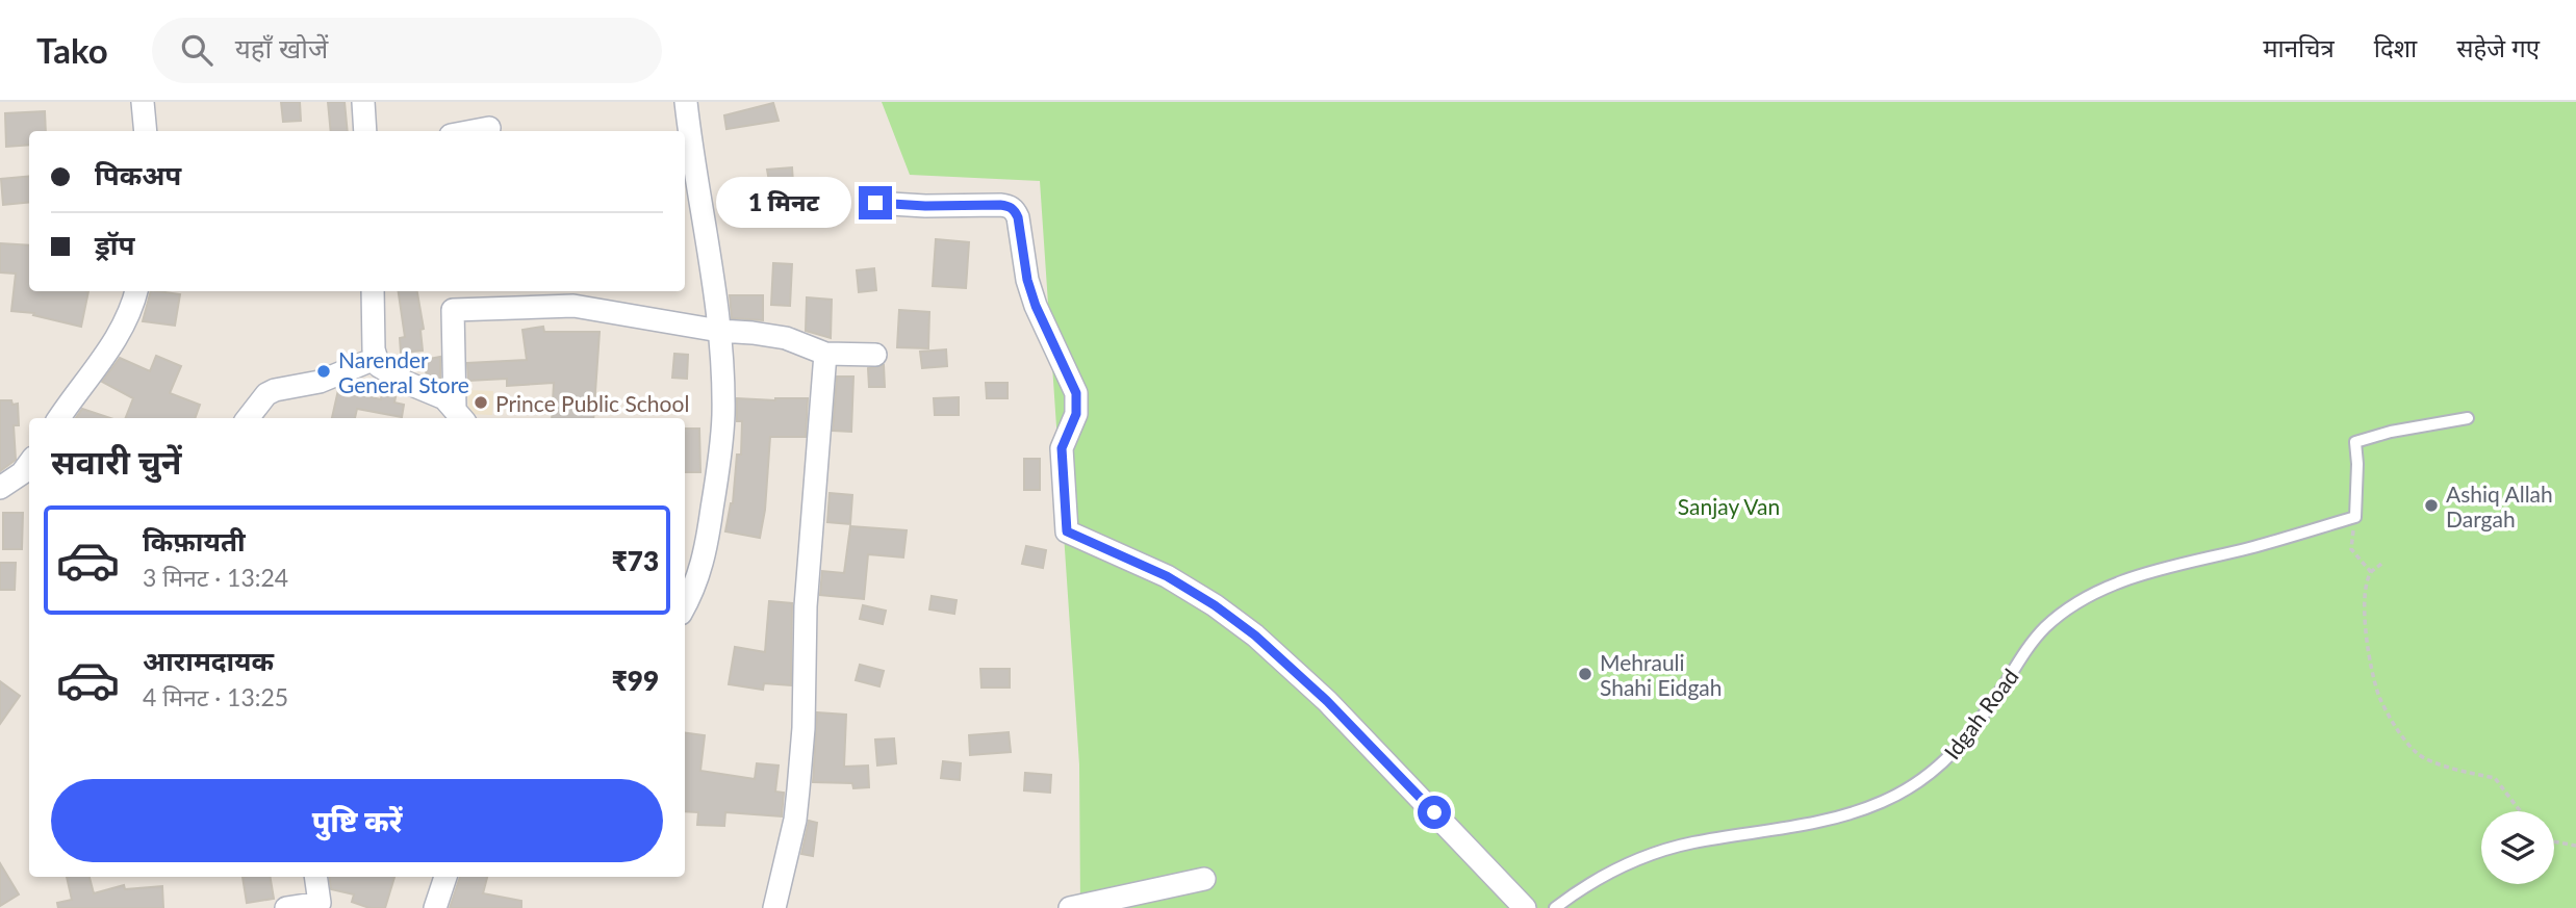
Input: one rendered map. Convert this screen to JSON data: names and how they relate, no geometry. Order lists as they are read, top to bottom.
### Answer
{
  "streets": {
    "lane": ["Idgah Road"]
  },
  "parks": ["Sanjay Van"],
  "places": [
    "Narender General Store",
    "Prince Public School",
    "Ashiq Allah Dargah",
    "Mehrauli Shahi Eidgah"
  ],
  "page": {
    "header": "Tako",
    "search": "यहाँ खोजें",
    "nav": ["मानचित्र", "दिशा", "सहेजे गए"],
    "banner": ["पिकअप", "ड्रॉप"],
    "bubble": "1 मिनट",
    "heading": "सवारी चुनें",
    "list": [
      {
        "name": "किफ़ायती",
        "note": "3 मिनट · 13:24",
        "value": "₹73"
      },
      {
        "name": "आरामदायक",
        "note": "4 मिनट · 13:25",
        "value": "₹99"
      }
    ],
    "buttons": "पुष्टि करें"
  }
}
